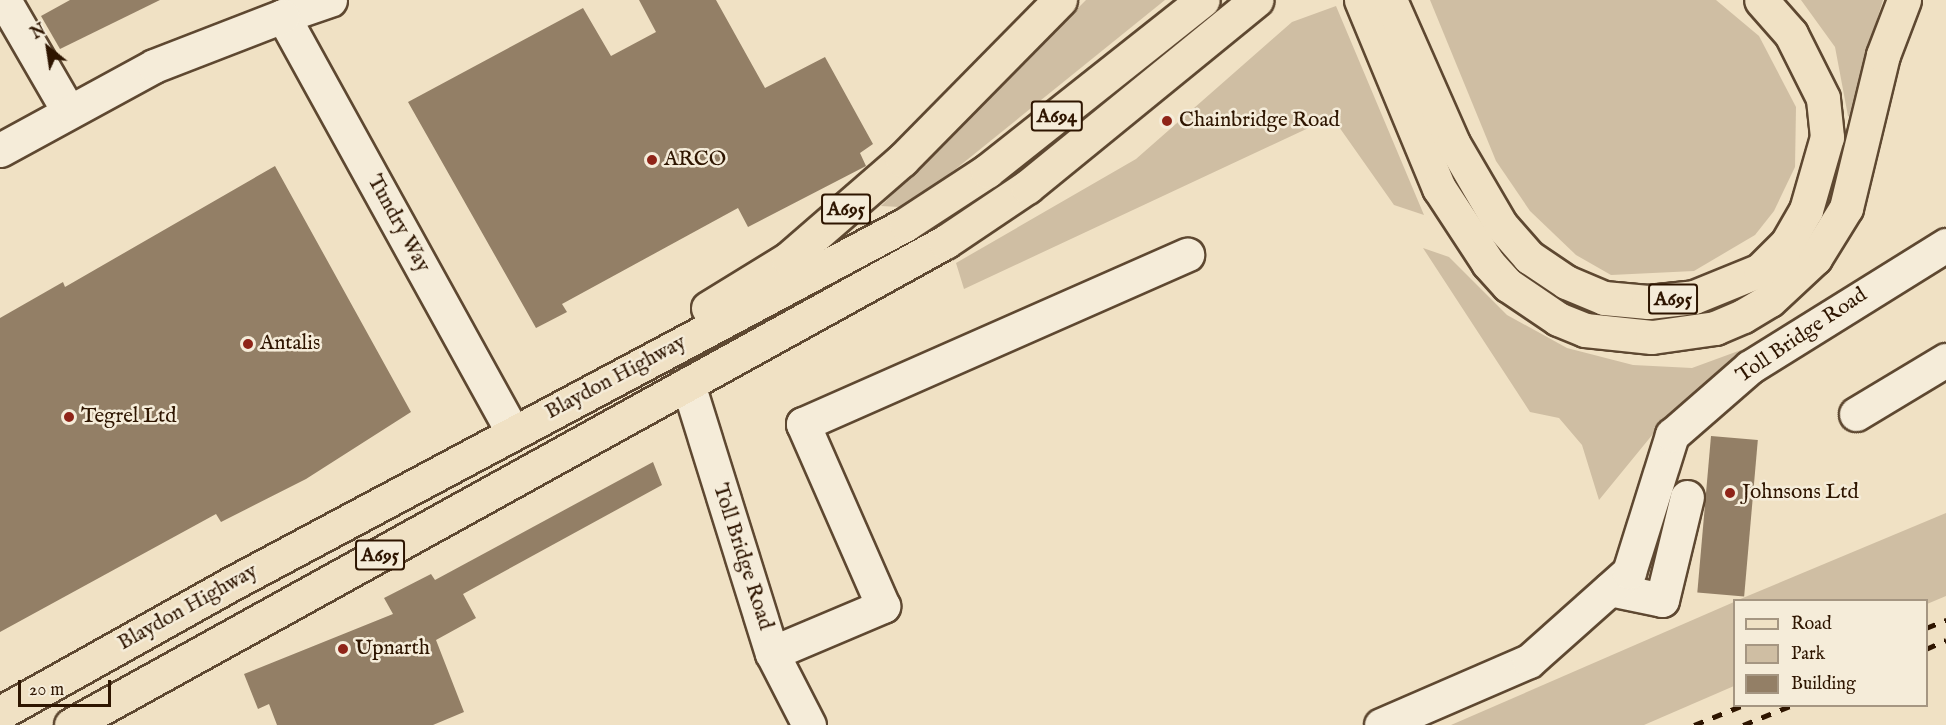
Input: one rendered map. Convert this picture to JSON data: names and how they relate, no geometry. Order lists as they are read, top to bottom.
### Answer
{
  "streets": {
    "main road": ["A694", "A695", "Blaydon Highway"],
    "street": ["Tundry Way", "Toll Bridge Road"]
  },
  "crossings": [
    ["A695", "Blaydon Highway"],
    ["Tundry Way", "Blaydon Highway"],
    ["Toll Bridge Road", "Blaydon Highway"]
  ],
  "places": [
    "Chainbridge Road",
    "ARCO",
    "Antalis",
    "Tegrel Ltd",
    "Johnsons Ltd",
    "Upnarth"
  ],
  "legend": ["Road", "Park", "Building"],
  "scale_bar": "20 m",
  "north": "top left"
}
